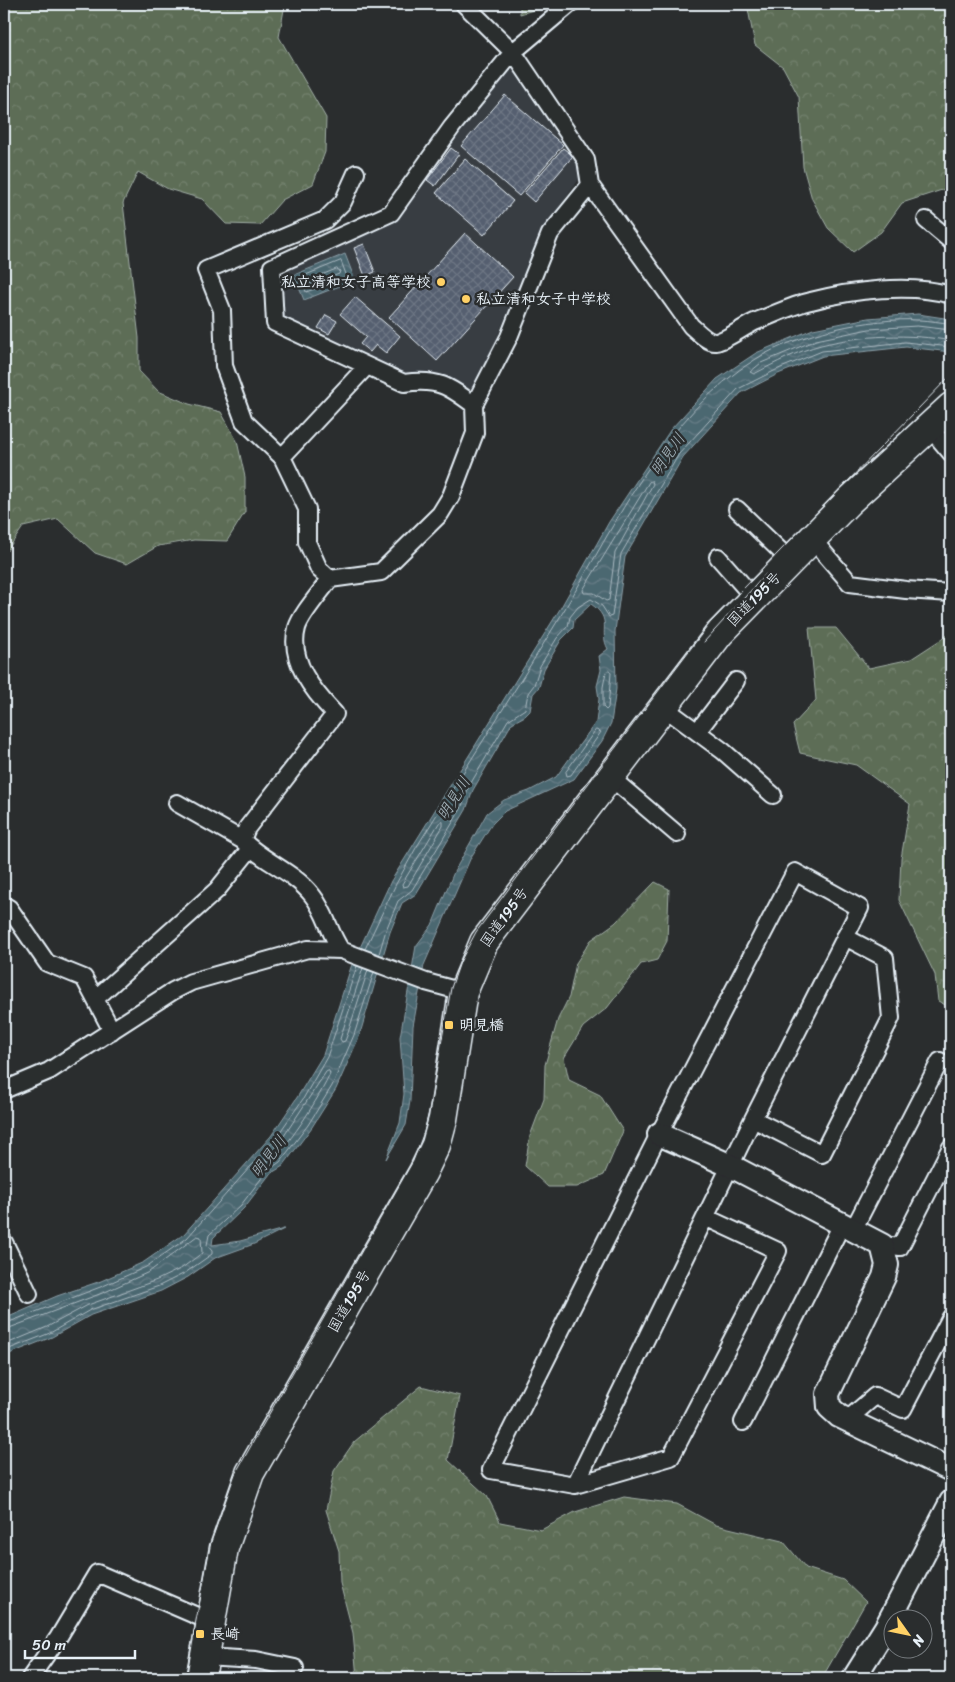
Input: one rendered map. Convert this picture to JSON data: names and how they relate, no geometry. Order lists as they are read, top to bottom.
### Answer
{
  "streets": {
    "highway": ["国道195号"]
  },
  "water": ["明見川"],
  "places": {
    "other": ["私立清和女子高等学校", "私立清和女子中学校"],
    "transit": ["明見橋", "長崎"]
  },
  "scale_bar": "50 m",
  "north": "bottom right"
}
